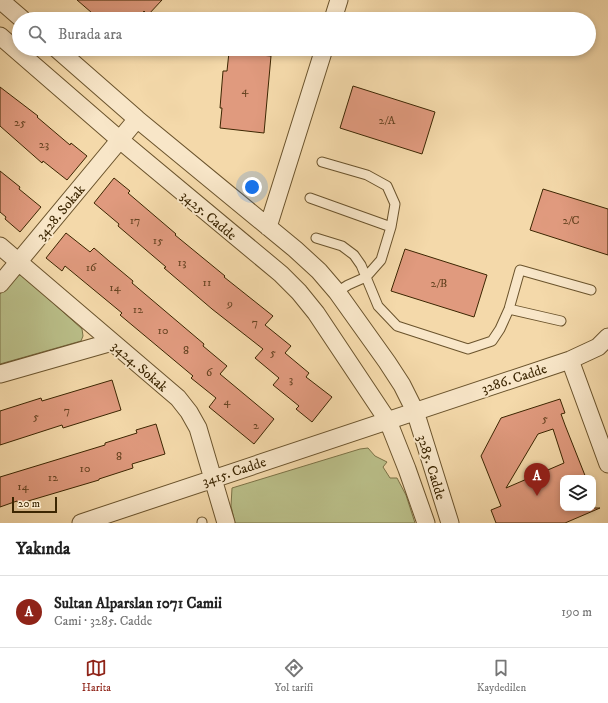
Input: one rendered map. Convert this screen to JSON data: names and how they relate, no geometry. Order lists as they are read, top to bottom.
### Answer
{
  "streets": {
    "street": [
      "3428. Sokak",
      "3425. Cadde",
      "3424. Sokak",
      "3286. Cadde",
      "3285. Cadde",
      "3415. Cadde"
    ]
  },
  "crossings": [
    ["3428. Sokak", "3425. Cadde"],
    ["3428. Sokak", "3424. Sokak"],
    ["3425. Cadde", "3286. Cadde"],
    ["3425. Cadde", "3285. Cadde"],
    ["3425. Cadde", "3415. Cadde"],
    ["3424. Sokak", "3415. Cadde"],
    ["3286. Cadde", "3285. Cadde"],
    ["3286. Cadde", "3415. Cadde"],
    ["3285. Cadde", "3415. Cadde"]
  ],
  "house_numbers": [
    "4",
    "2/A",
    "25",
    "23",
    "17",
    "2/C",
    "15",
    "13",
    "16",
    "11",
    "2/B",
    "14",
    "9",
    "12",
    "7",
    "10",
    "8",
    "5",
    "6",
    "3",
    "4",
    "7",
    "5",
    "5",
    "2",
    "8",
    "10",
    "12",
    "14"
  ],
  "scale_bar": "20 m",
  "page": {
    "search": "Burada ara",
    "pins": "A",
    "scale": "20 m",
    "heading": "Yakında",
    "list": [
      {
        "mark": "A",
        "name": "Sultan Alparslan 1071 Camii",
        "note": "Cami · 3285. Cadde",
        "value": "190 m"
      }
    ],
    "nav": ["Harita", "Yol tarifi", "Kaydedilen"]
  }
}
